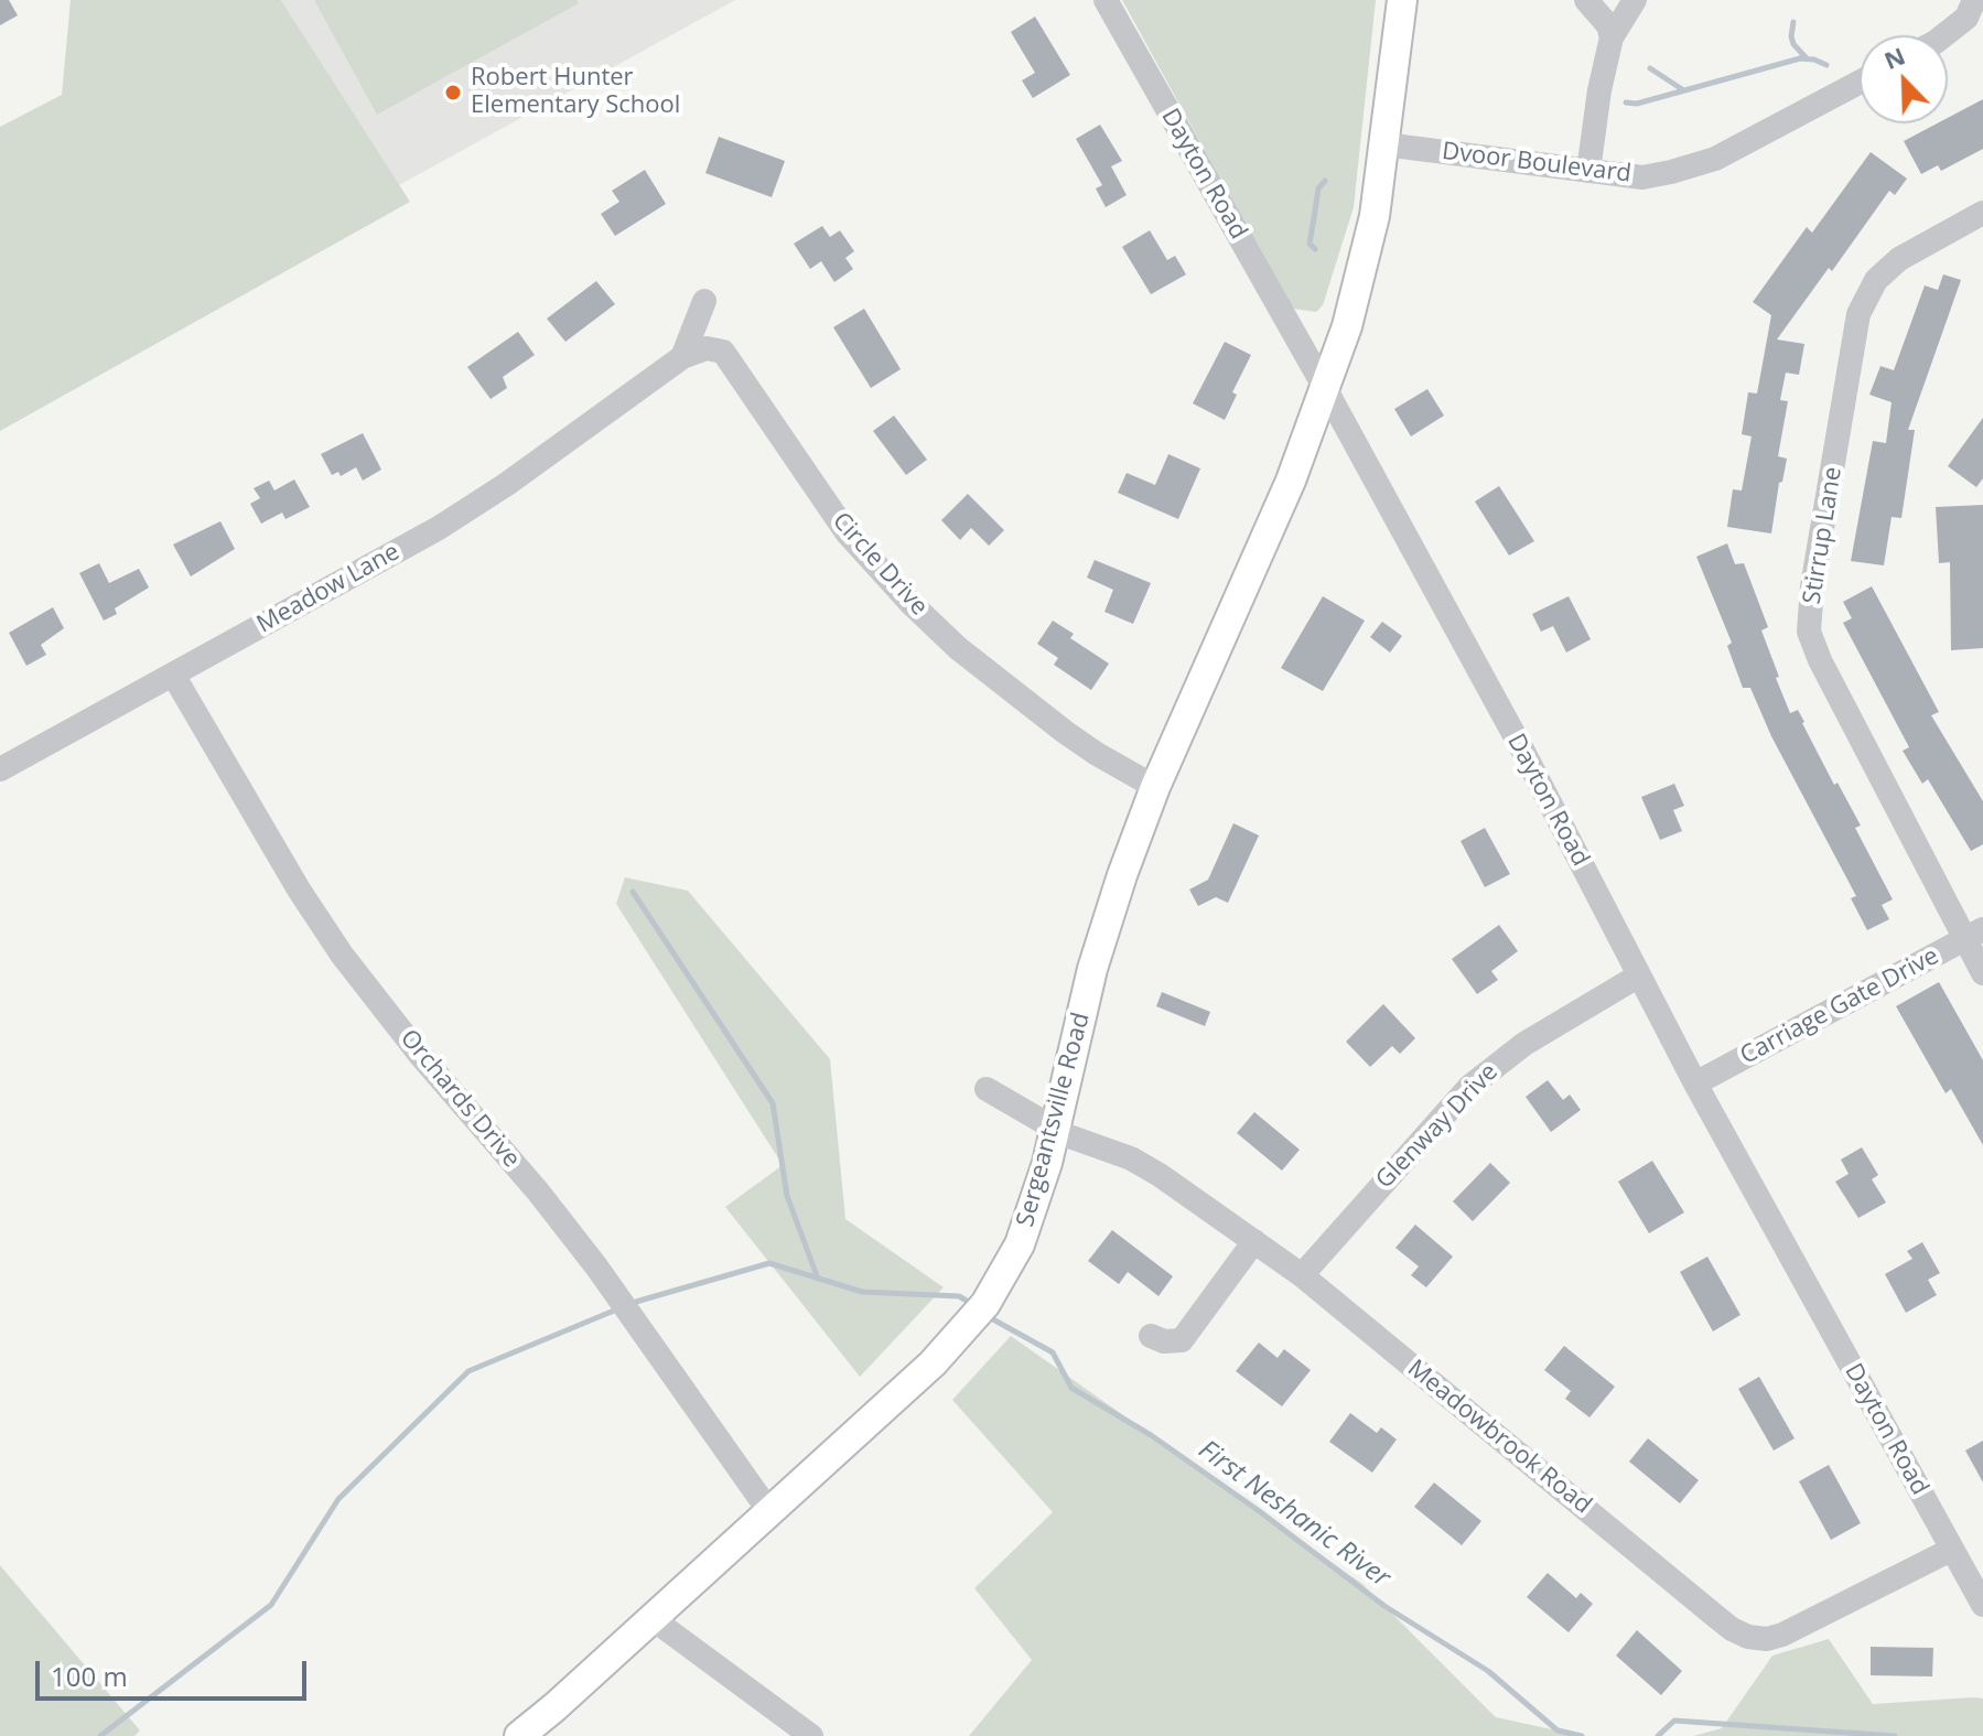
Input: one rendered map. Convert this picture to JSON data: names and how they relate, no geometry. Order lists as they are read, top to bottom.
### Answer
{
  "streets": {
    "main road": ["Sergeantsville Road"],
    "street": [
      "Dvoor Boulevard",
      "Dayton Road",
      "Stirrup Lane",
      "Circle Drive",
      "Meadow Lane",
      "Carriage Gate Drive",
      "Orchards Drive",
      "Glenway Drive",
      "Meadowbrook Road"
    ]
  },
  "crossings": [
    ["Dvoor Boulevard", "Sergeantsville Road"],
    ["Dayton Road", "Carriage Gate Drive"],
    ["Dayton Road", "Sergeantsville Road"],
    ["Dayton Road", "Glenway Drive"],
    ["Dayton Road", "Meadowbrook Road"],
    ["Stirrup Lane", "Carriage Gate Drive"],
    ["Circle Drive", "Meadow Lane"],
    ["Circle Drive", "Sergeantsville Road"],
    ["Meadow Lane", "Orchards Drive"],
    ["Orchards Drive", "Sergeantsville Road"],
    ["Sergeantsville Road", "Meadowbrook Road"],
    ["Glenway Drive", "Meadowbrook Road"]
  ],
  "water": ["First Neshanic River"],
  "places": ["Robert Hunter Elementary School"],
  "scale_bar": "100 m",
  "north": "top left"
}
